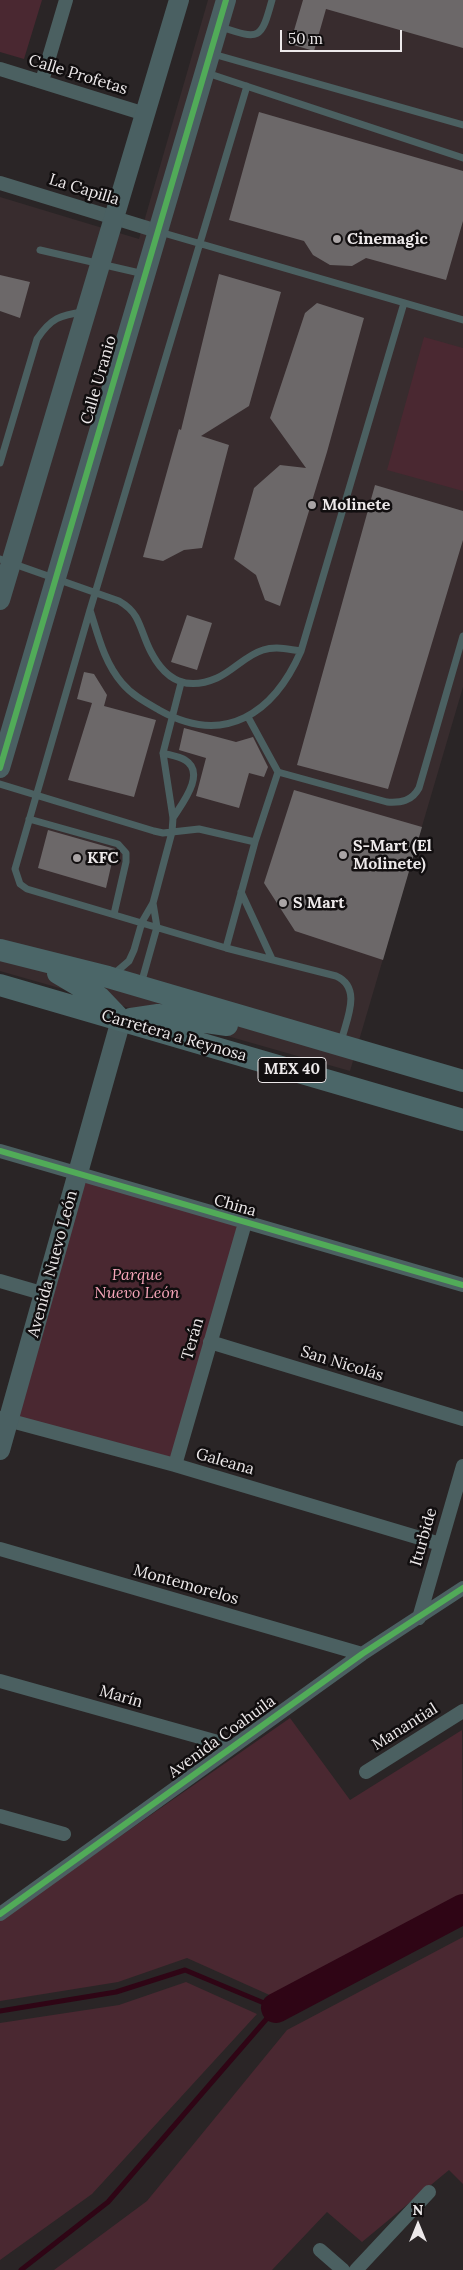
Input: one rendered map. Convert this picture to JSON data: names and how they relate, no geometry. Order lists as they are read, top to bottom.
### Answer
{
  "streets": {
    "main road": ["Carretera a Reynosa", "MEX 40"],
    "street": [
      "Calle Profetas",
      "La Capilla",
      "Calle Uranio",
      "China",
      "Avenida Nuevo León",
      "Terán",
      "San Nicolás",
      "Galeana",
      "Iturbide",
      "Montemorelos",
      "Marín",
      "Manantial",
      "Avenida Coahuila"
    ]
  },
  "crossings": [
    ["Calle Profetas", "Calle Uranio"],
    ["La Capilla", "Calle Uranio"],
    ["Carretera a Reynosa", "Avenida Nuevo León"],
    ["China", "Avenida Nuevo León"],
    ["China", "Terán"],
    ["Avenida Nuevo León", "Galeana"],
    ["Terán", "San Nicolás"],
    ["Terán", "Galeana"],
    ["Galeana", "Iturbide"],
    ["Iturbide", "Avenida Coahuila"],
    ["Montemorelos", "Avenida Coahuila"],
    ["Marín", "Avenida Coahuila"]
  ],
  "parks": ["Parque Nuevo León"],
  "places": [
    "Cinemagic",
    "Molinete",
    "S-Mart (El Molinete)",
    "KFC",
    "S Mart"
  ],
  "scale_bar": "50 m",
  "north": "top"
}
